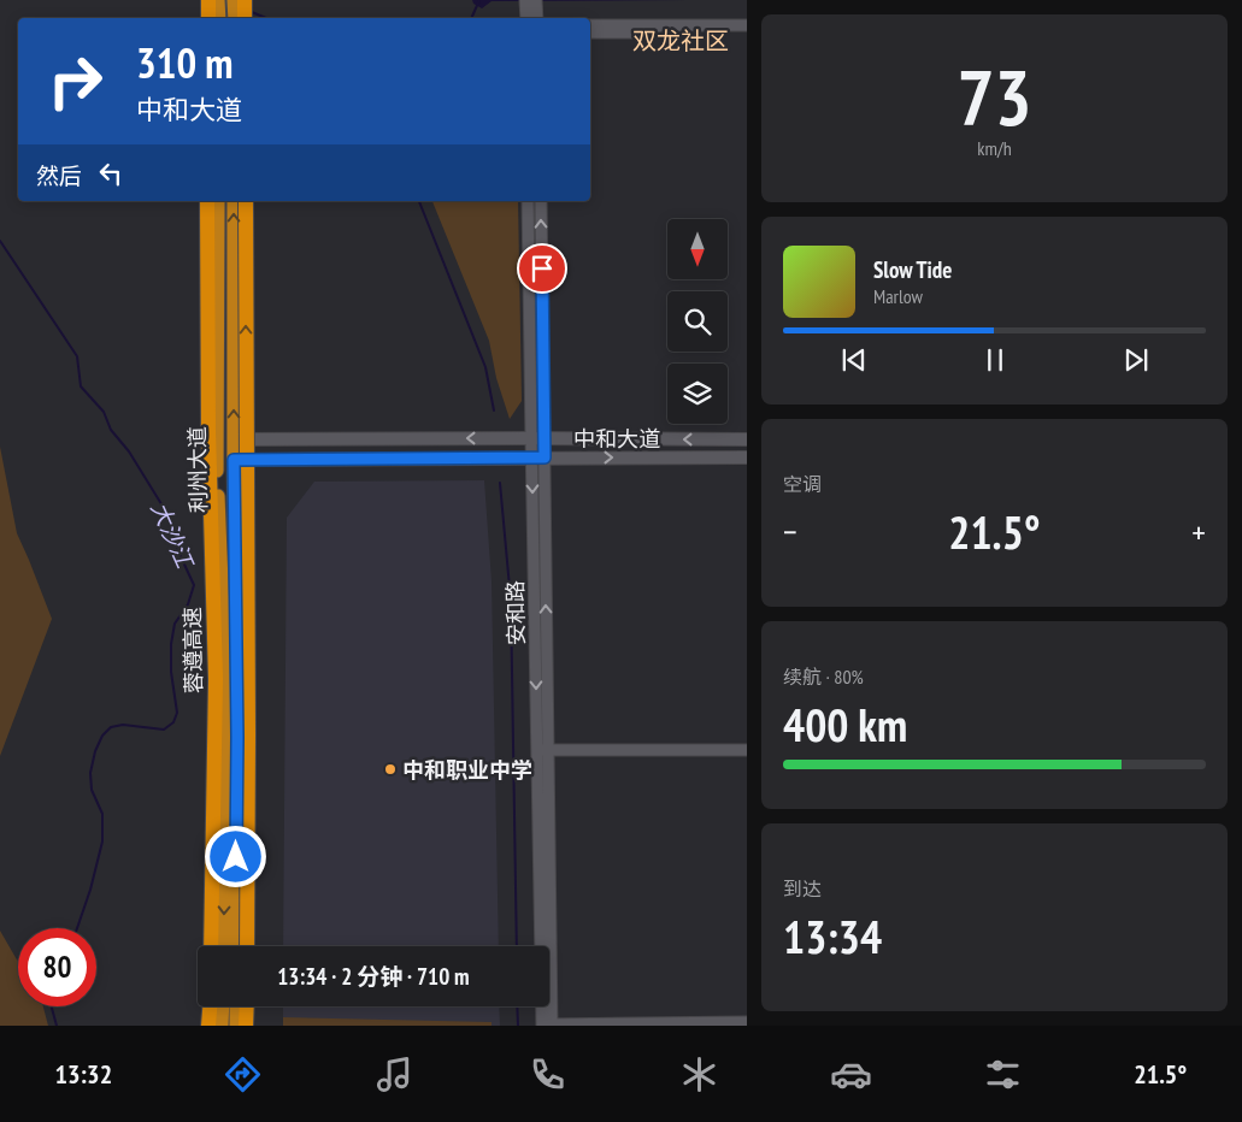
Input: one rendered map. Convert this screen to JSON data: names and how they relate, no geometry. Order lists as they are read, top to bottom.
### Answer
{
  "streets": {
    "highway": ["利州大道", "蓉遵高速"],
    "main road": ["中和大道"],
    "street": ["安和路"]
  },
  "crossings": [
    ["中和大道", "利州大道"],
    ["中和大道", "安和路"]
  ],
  "districts": ["双龙社区"],
  "water": ["大沙江"],
  "places": ["中和职业中学"],
  "north": "bottom",
  "page": {
    "tile": [
      ["73", "km/h"],
      "空调",
      ["续航 · 80%", "400 km"],
      ["到达", "13:34"]
    ],
    "turn": ["310 m", "中和大道"],
    "then": "然后",
    "song": ["Slow Tide", "Marlow"],
    "heat": ["−", "21.5°", "+"],
    "limit": "80",
    "trip": "13:34 · 2 分钟 · 710 m",
    "tabs": ["13:32", "21.5°"]
  }
}
